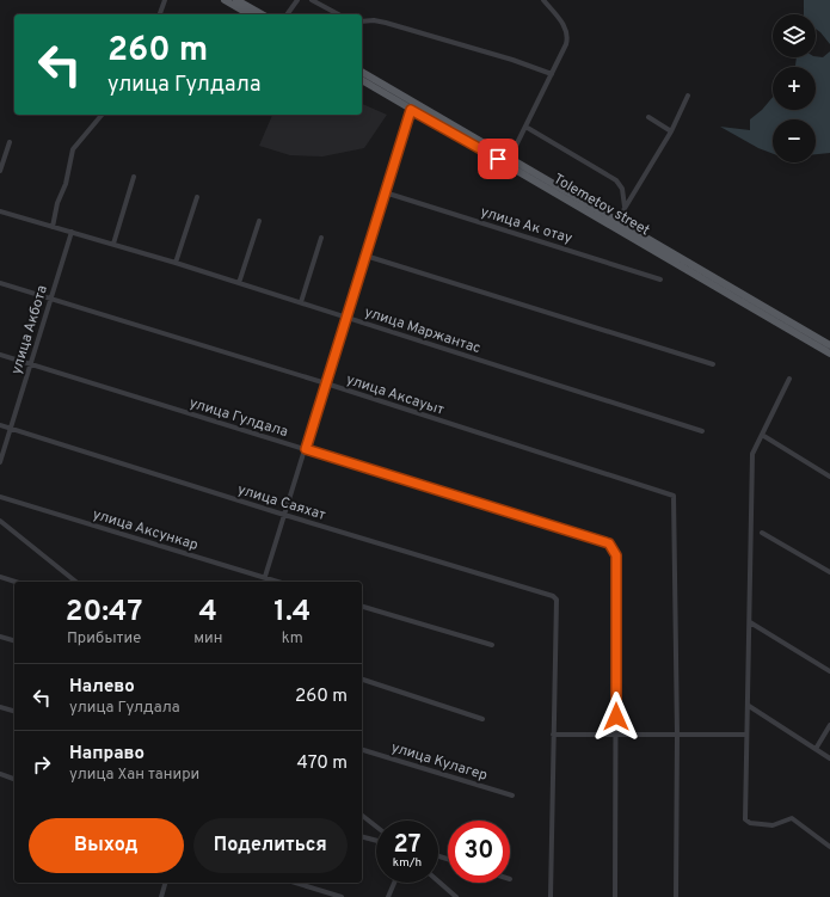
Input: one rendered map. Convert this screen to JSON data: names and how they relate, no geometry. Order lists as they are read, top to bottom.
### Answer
{
  "streets": {
    "main road": ["Tolemetov street"],
    "street": [
      "улица Ак отау",
      "улица Акбота",
      "улица Маржантас",
      "улица Аксауыт",
      "улица Гулдала",
      "улица Саяхат",
      "улица Аксункар",
      "улица Кулагер"
    ]
  },
  "crossings": [
    ["улица Акбота", "улица Маржантас"],
    ["улица Акбота", "улица Аксауыт"],
    ["улица Акбота", "улица Гулдала"],
    ["улица Акбота", "улица Саяхат"]
  ],
  "page": {
    "map_buttons": ["+", "−"],
    "turn": ["260 m", "улица Гулдала"],
    "eta": [
      "20:47",
      "Прибытие",
      "4",
      "мин",
      "1.4",
      "km"
    ],
    "list": [
      {
        "name": "Налево",
        "note": "улица Гулдала",
        "value": "260 m"
      },
      {
        "name": "Направо",
        "note": "улица Хан танири",
        "value": "470 m"
      }
    ],
    "buttons": ["Выход", "Поделиться"],
    "speed": "27 km/h",
    "limit": "30"
  }
}
